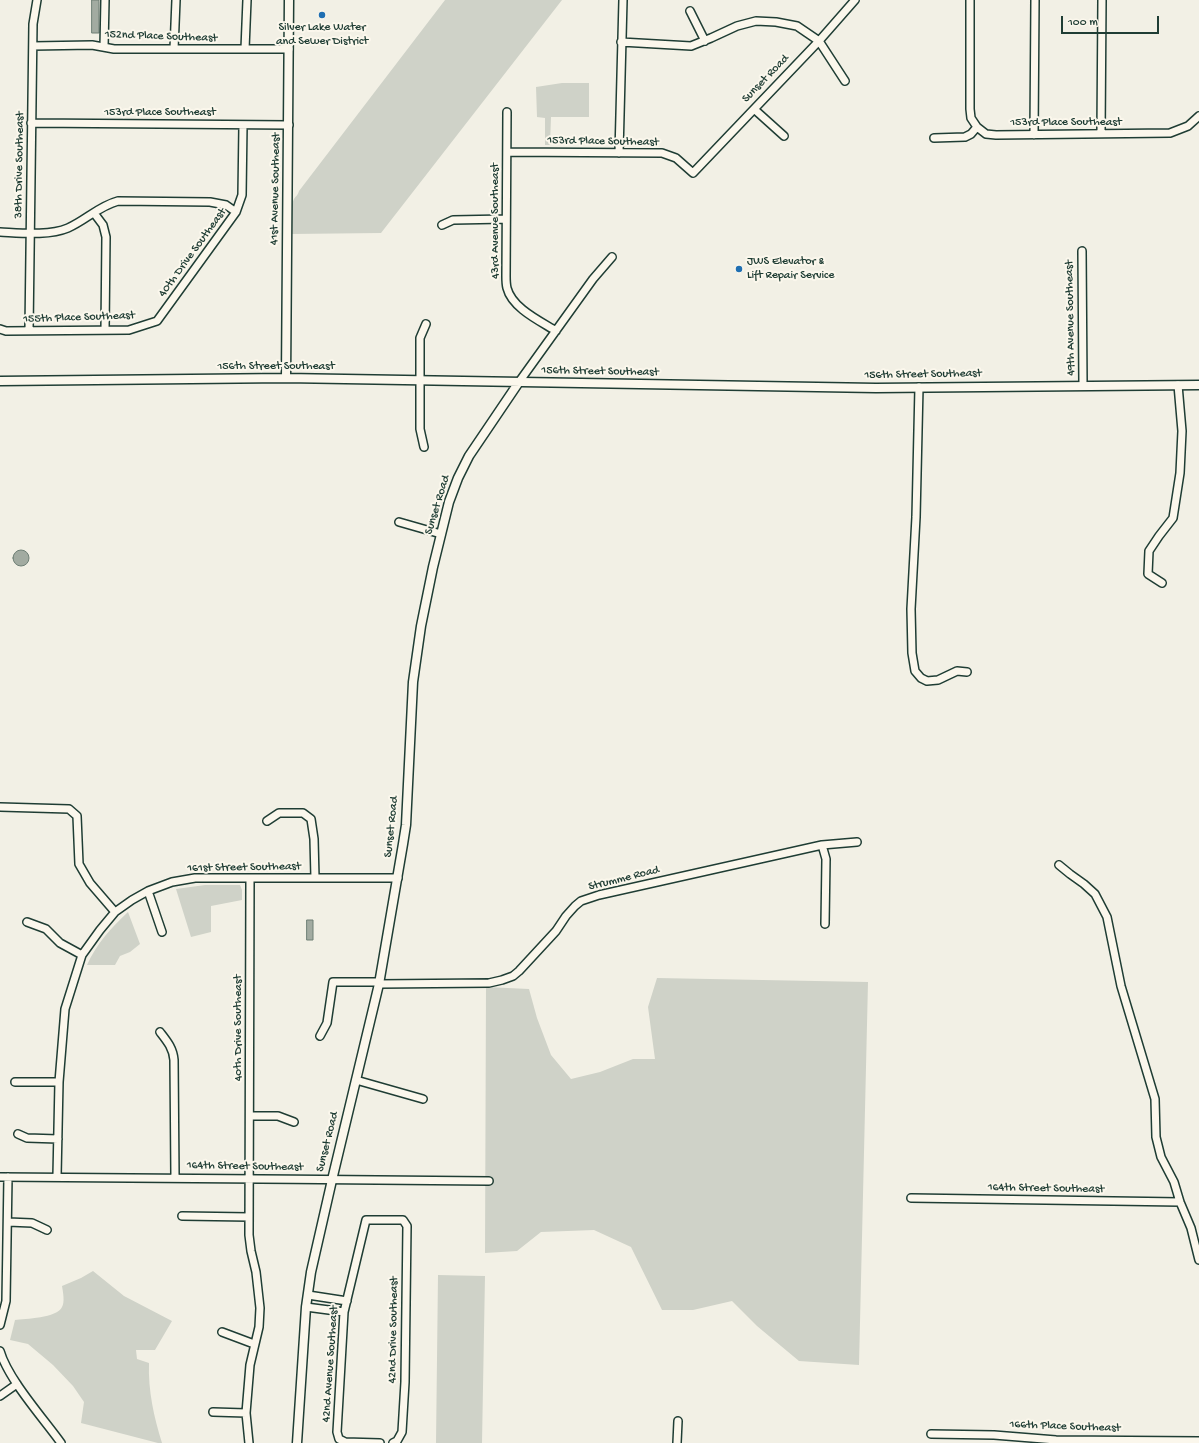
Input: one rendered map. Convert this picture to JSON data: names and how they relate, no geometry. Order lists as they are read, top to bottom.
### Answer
{
  "streets": {
    "street": [
      "152nd Place Southeast",
      "Sunset Road",
      "153rd Place Southeast",
      "38th Drive Southeast",
      "41st Avenue Southeast",
      "43rd Avenue Southeast",
      "40th Drive Southeast",
      "155th Place Southeast",
      "49th Avenue Southeast",
      "156th Street Southeast",
      "161st Street Southeast",
      "Strumme Road",
      "164th Street Southeast",
      "42nd Drive Southeast",
      "42nd Avenue Southeast",
      "166th Place Southeast"
    ]
  },
  "crossings": [
    ["152nd Place Southeast", "38th Drive Southeast"],
    ["152nd Place Southeast", "41st Avenue Southeast"],
    ["Sunset Road", "153rd Place Southeast"],
    ["Sunset Road", "43rd Avenue Southeast"],
    ["Sunset Road", "156th Street Southeast"],
    ["Sunset Road", "161st Street Southeast"],
    ["Sunset Road", "Strumme Road"],
    ["Sunset Road", "164th Street Southeast"],
    ["153rd Place Southeast", "38th Drive Southeast"],
    ["153rd Place Southeast", "41st Avenue Southeast"],
    ["153rd Place Southeast", "43rd Avenue Southeast"],
    ["153rd Place Southeast", "40th Drive Southeast"],
    ["38th Drive Southeast", "155th Place Southeast"],
    ["41st Avenue Southeast", "156th Street Southeast"],
    ["40th Drive Southeast", "155th Place Southeast"],
    ["40th Drive Southeast", "161st Street Southeast"],
    ["40th Drive Southeast", "164th Street Southeast"],
    ["49th Avenue Southeast", "156th Street Southeast"],
    ["161st Street Southeast", "164th Street Southeast"],
    ["42nd Drive Southeast", "42nd Avenue Southeast"]
  ],
  "places": ["Silver Lake Water and Sewer District", "JWS Elevator & Lift Repair Service"],
  "scale_bar": "100 m"
}
